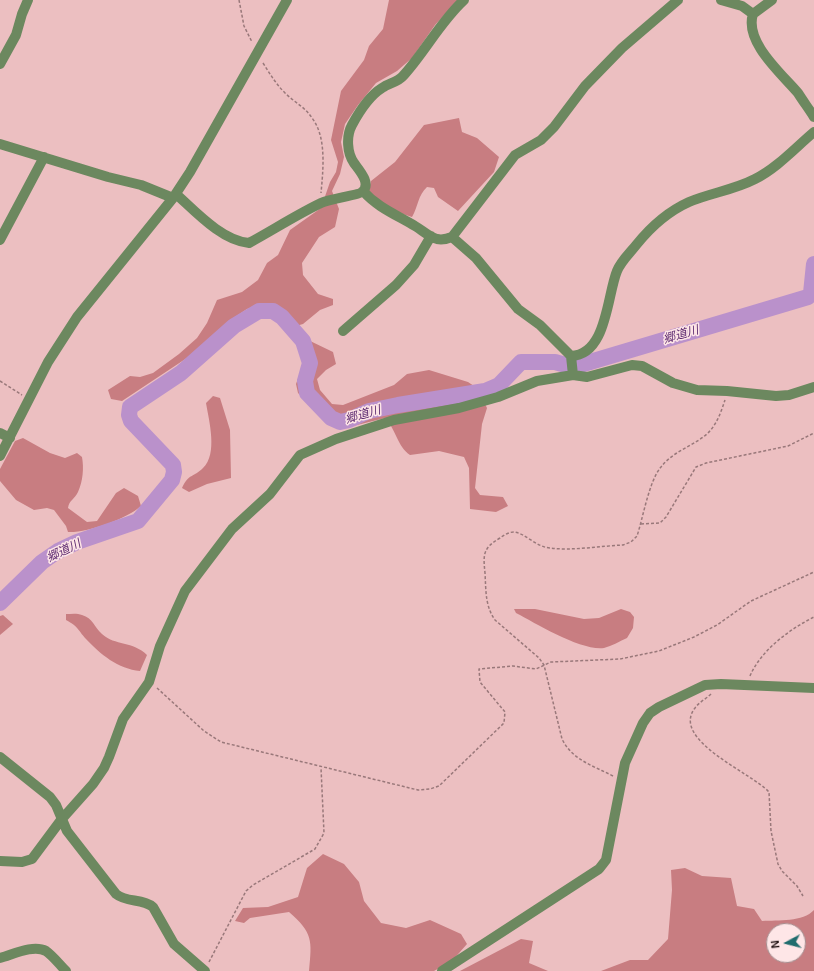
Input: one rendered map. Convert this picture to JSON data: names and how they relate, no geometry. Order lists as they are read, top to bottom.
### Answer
{
  "water": ["郷道川"],
  "north": "left"
}
